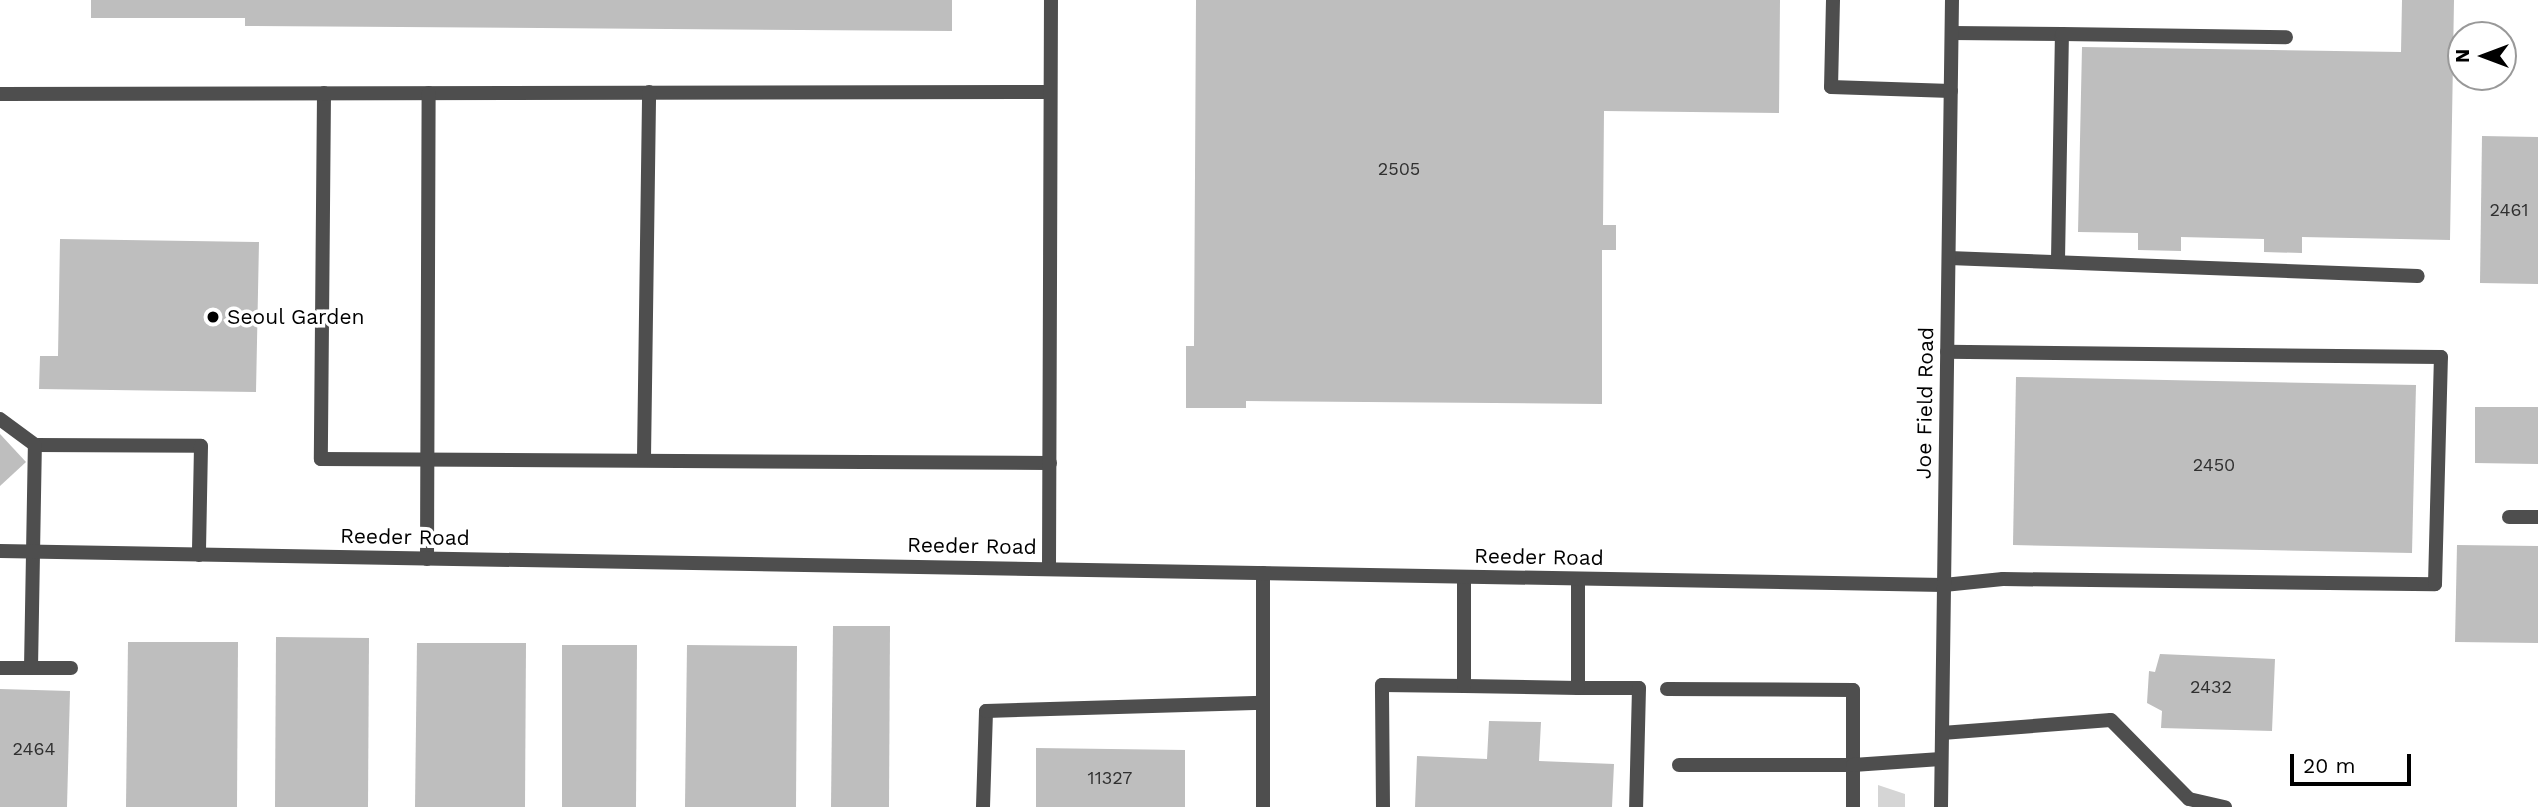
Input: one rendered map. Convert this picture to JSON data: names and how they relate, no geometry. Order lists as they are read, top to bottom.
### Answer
{
  "streets": {
    "street": ["Joe Field Road", "Reeder Road"]
  },
  "crossings": [
    ["Joe Field Road", "Reeder Road"]
  ],
  "places": ["Seoul Garden"],
  "house_numbers": [
    "2505",
    "2461",
    "2450",
    "2432",
    "2464",
    "11327"
  ],
  "scale_bar": "20 m",
  "north": "left"
}
